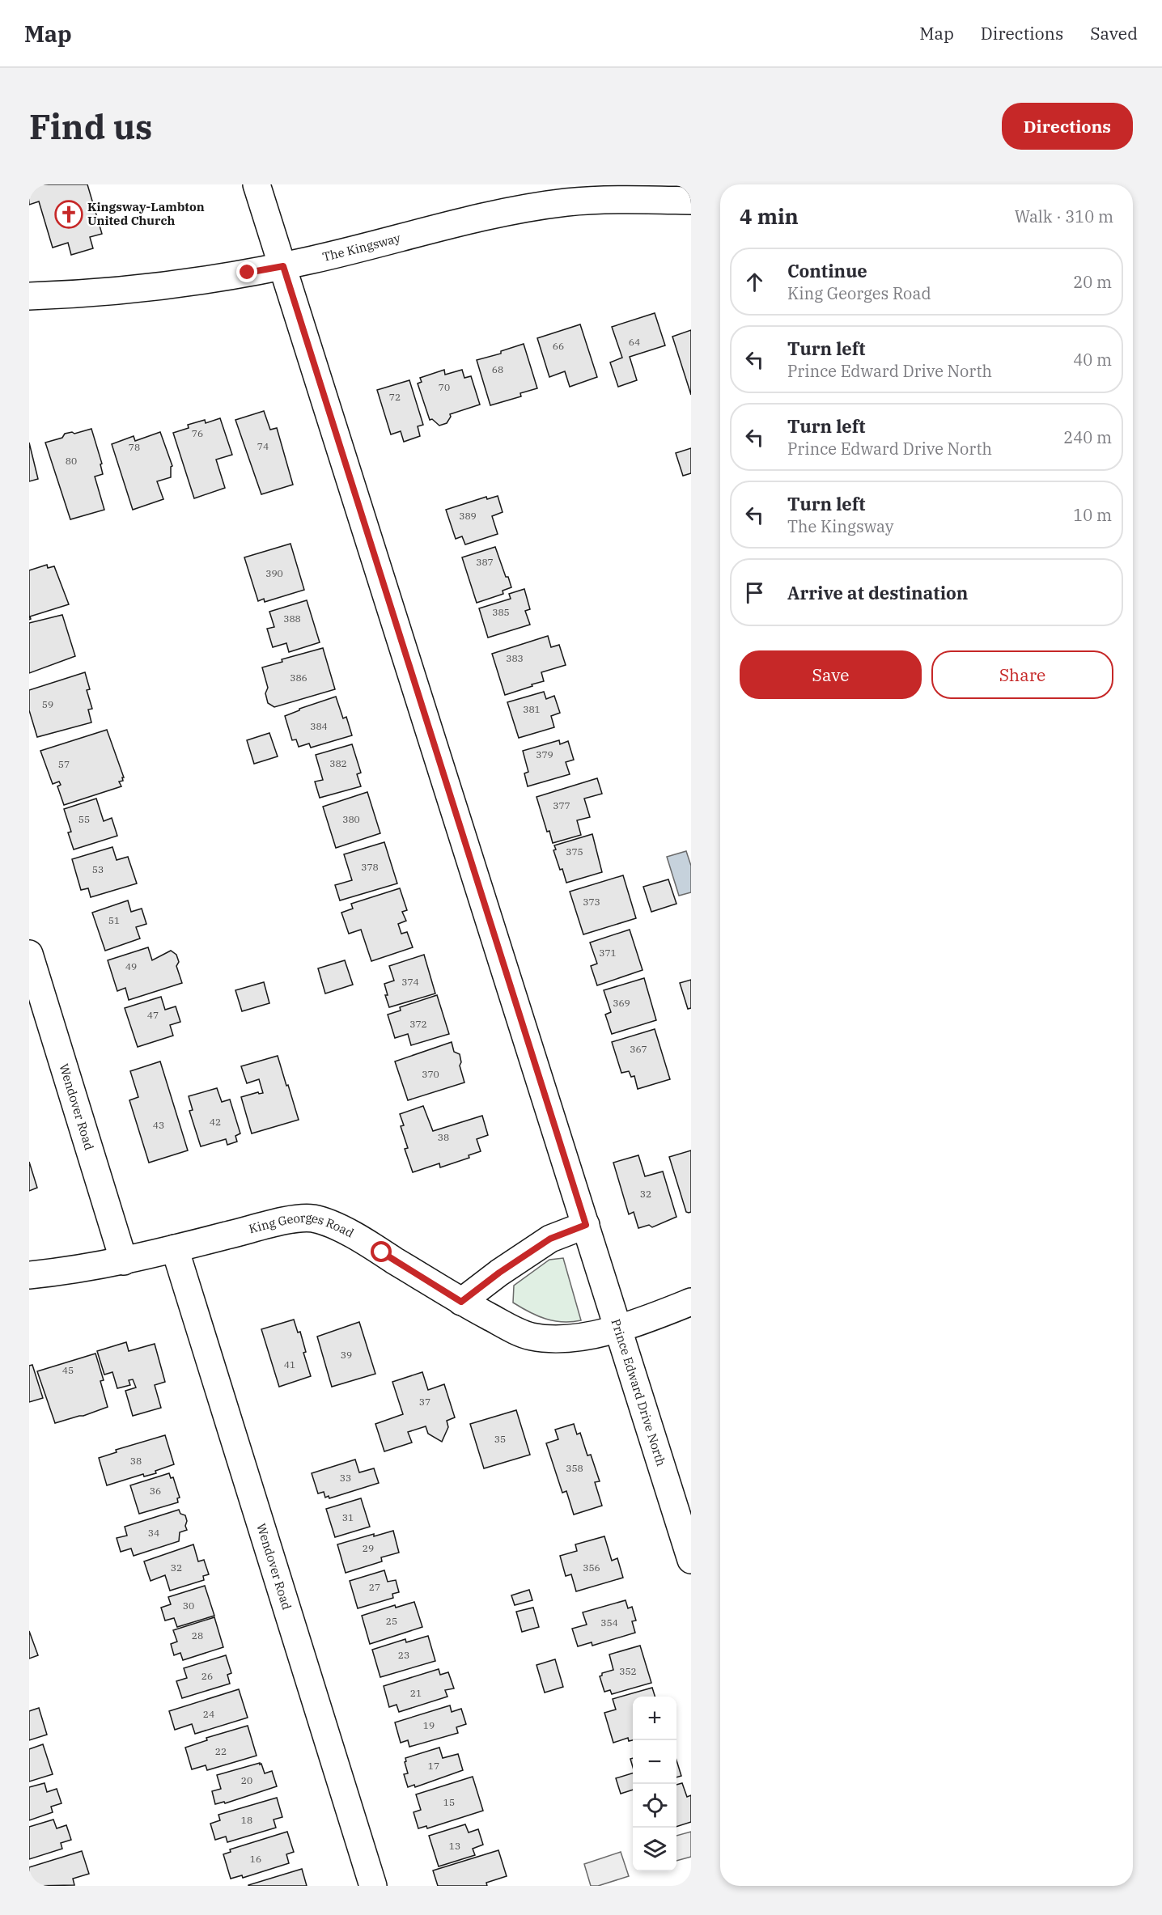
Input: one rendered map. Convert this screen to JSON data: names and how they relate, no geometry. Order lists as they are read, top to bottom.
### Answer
{
  "streets": {
    "street": [
      "The Kingsway",
      "Wendover Road",
      "King Georges Road",
      "Prince Edward Drive North"
    ]
  },
  "crossings": [
    ["The Kingsway", "Prince Edward Drive North"],
    ["Wendover Road", "King Georges Road"],
    ["King Georges Road", "Prince Edward Drive North"]
  ],
  "places": {
    "church": ["Kingsway-Lambton United Church"]
  },
  "house_numbers": [
    "64",
    "66",
    "68",
    "70",
    "72",
    "76",
    "74",
    "78",
    "80",
    "389",
    "387",
    "390",
    "385",
    "388",
    "383",
    "386",
    "59",
    "381",
    "384",
    "379",
    "382",
    "57",
    "377",
    "55",
    "380",
    "375",
    "378",
    "53",
    "373",
    "51",
    "371",
    "49",
    "374",
    "369",
    "47",
    "372",
    "367",
    "370",
    "42",
    "43",
    "38",
    "32",
    "39",
    "41",
    "45",
    "37",
    "35",
    "38",
    "358",
    "33",
    "36",
    "31",
    "34",
    "29",
    "32",
    "356",
    "27",
    "30",
    "25",
    "354",
    "28",
    "23",
    "352",
    "26",
    "21",
    "24",
    "19",
    "22",
    "17",
    "20",
    "15",
    "18",
    "13",
    "16"
  ],
  "page": {
    "header": "Map",
    "nav": ["Map", "Directions", "Saved"],
    "buttons": [
      "Directions",
      ["Save", "Share"]
    ],
    "title": "Find us",
    "heading": ["4 min", "Walk · 310 m"],
    "list": [
      ["Continue", "King Georges Road", "20 m"],
      ["Turn left", "Prince Edward Drive North", "40 m"],
      ["Turn left", "Prince Edward Drive North", "240 m"],
      ["Turn left", "The Kingsway", "10 m"],
      "Arrive at destination"
    ],
    "map_buttons": ["+", "−"]
  }
}
